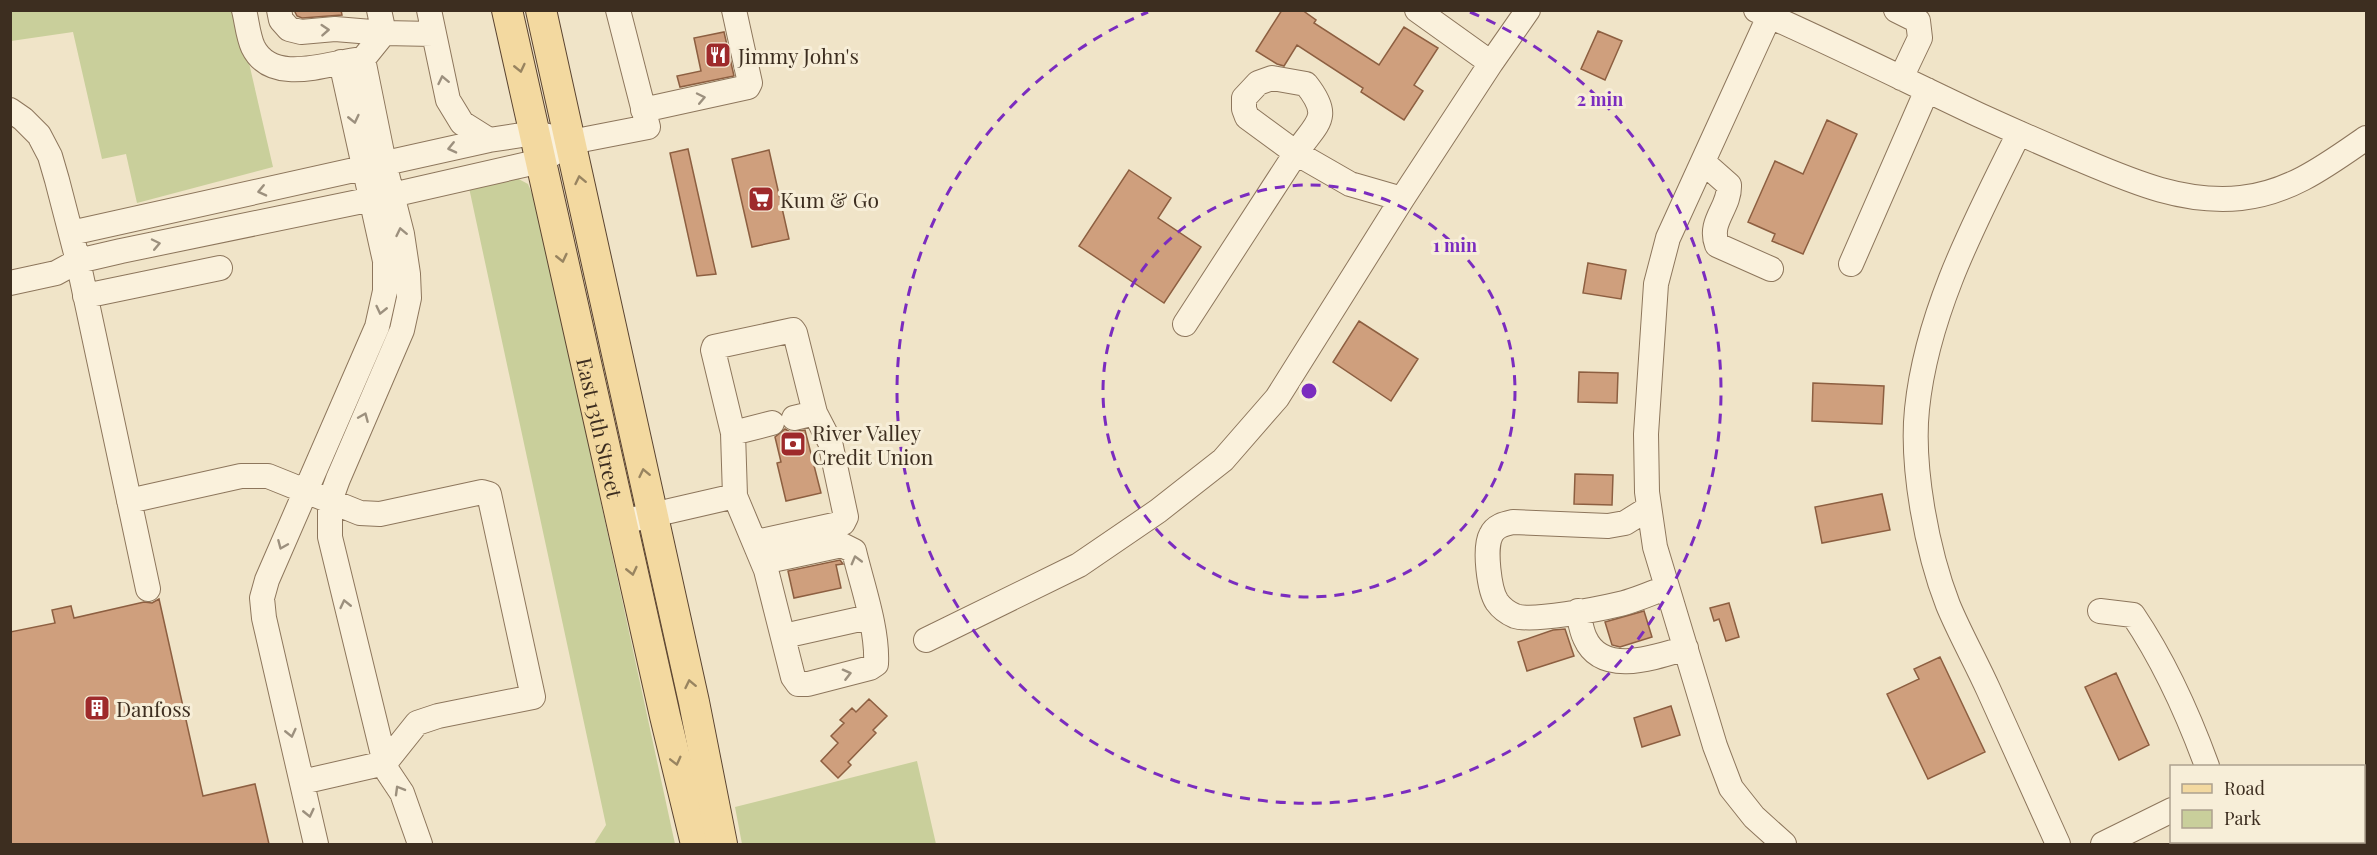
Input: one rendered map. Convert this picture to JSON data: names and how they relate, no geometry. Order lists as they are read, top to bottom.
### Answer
{
  "streets": {
    "main road": ["East 13th Street"]
  },
  "places": {
    "restaurant": ["Jimmy John's"],
    "supermarket": ["Kum & Go"],
    "bank": ["River Valley Credit Union"],
    "building": ["Danfoss"]
  },
  "legend": ["Road", "Park"],
  "rings": ["2 min", "1 min"]
}
